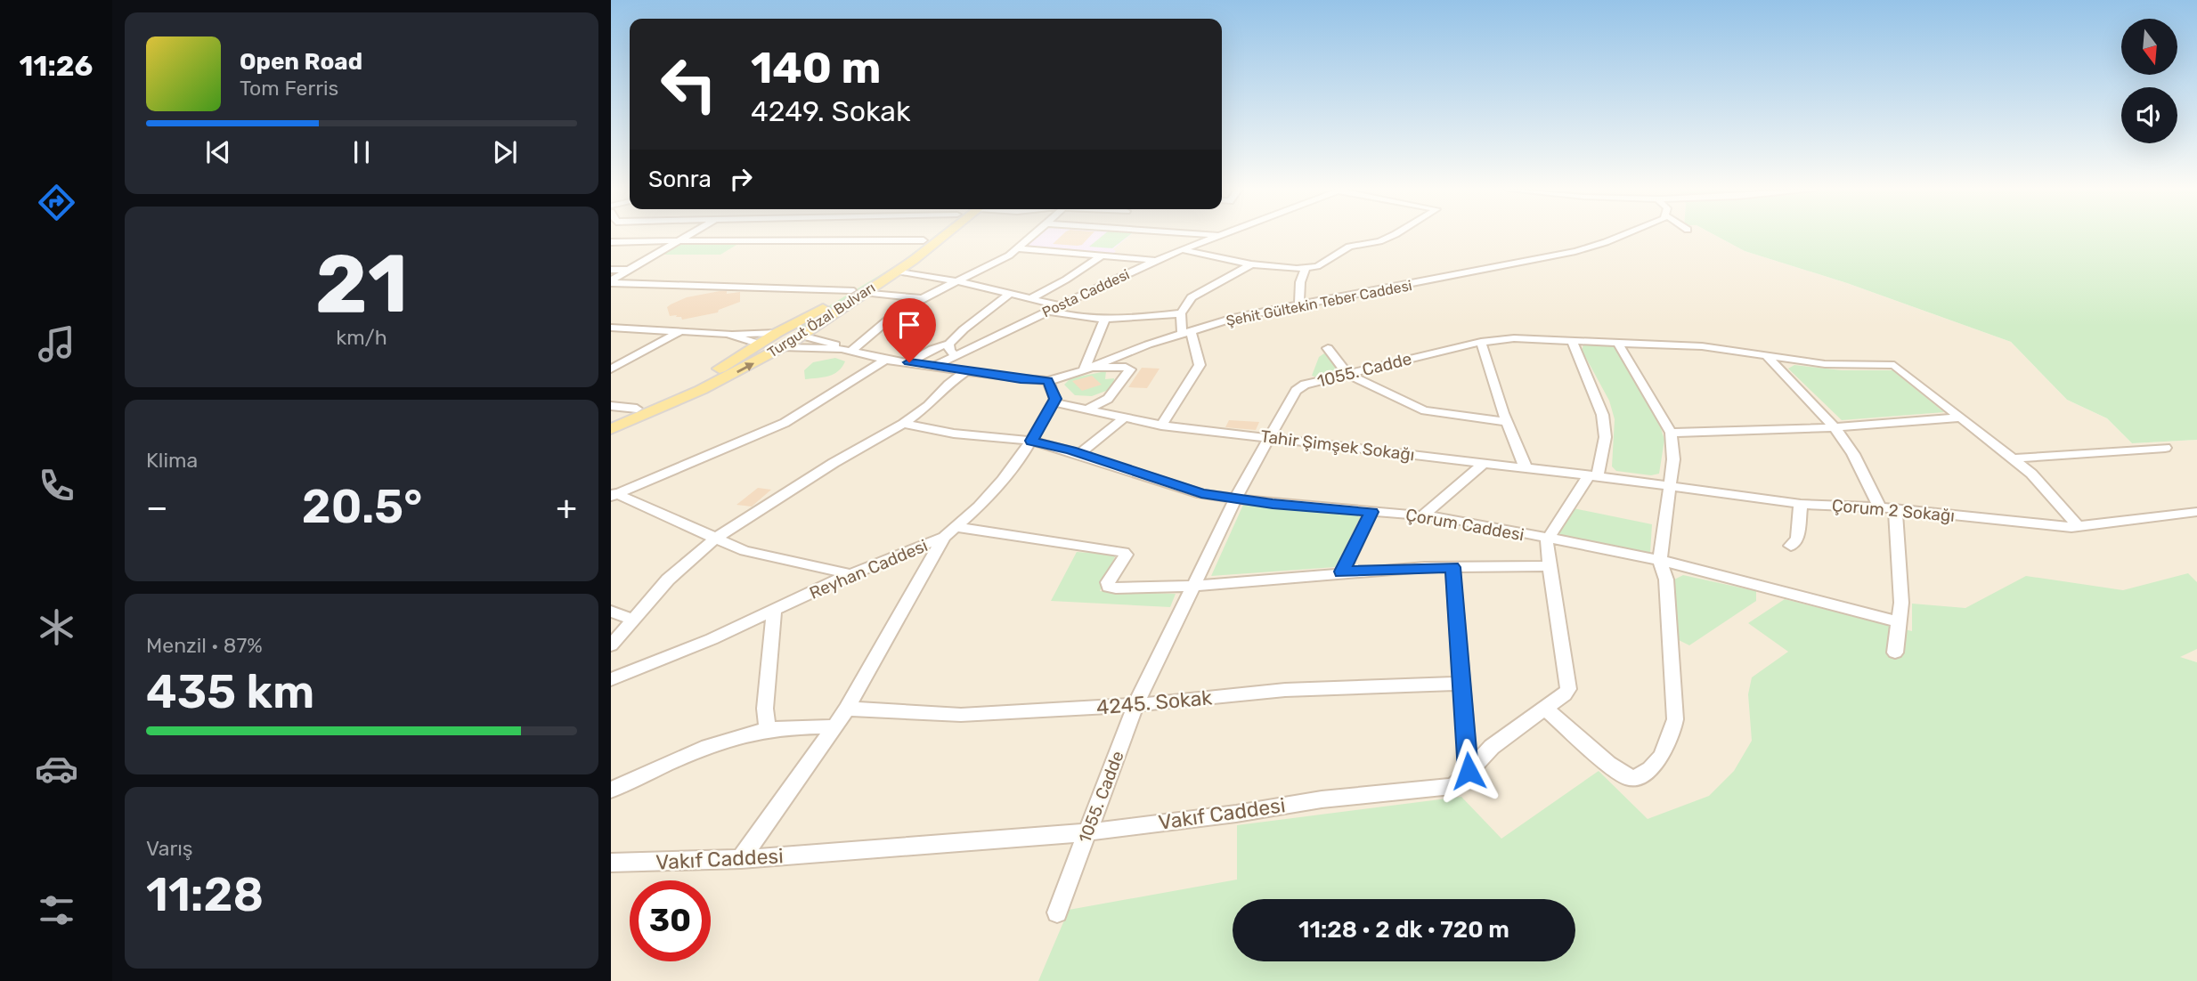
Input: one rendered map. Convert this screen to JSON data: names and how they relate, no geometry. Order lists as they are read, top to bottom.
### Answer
{
  "streets": {
    "main road": ["Turgut Özal Bulvarı"],
    "street": [
      "Posta Caddesi",
      "Şehit Gültekin Teber Caddesi",
      "1055. Cadde",
      "Tahir Şimşek Sokağı",
      "Çorum 2 Sokağı",
      "Çorum Caddesi",
      "Reyhan Caddesi",
      "4245. Sokak",
      "Vakıf Caddesi"
    ]
  },
  "crossings": [
    ["Posta Caddesi", "Şehit Gültekin Teber Caddesi"],
    ["1055. Cadde", "Tahir Şimşek Sokağı"],
    ["1055. Cadde", "Çorum Caddesi"],
    ["1055. Cadde", "4245. Sokak"],
    ["1055. Cadde", "Vakıf Caddesi"],
    ["Tahir Şimşek Sokağı", "Çorum 2 Sokağı"],
    ["Tahir Şimşek Sokağı", "Reyhan Caddesi"],
    ["Çorum Caddesi", "Reyhan Caddesi"],
    ["Çorum Caddesi", "Vakıf Caddesi"]
  ],
  "north": "bottom",
  "page": {
    "tabs": "11:26",
    "turn": ["140 m", "4249. Sokak"],
    "song": ["Open Road", "Tom Ferris"],
    "then": "Sonra",
    "tile": [
      ["21", "km/h"],
      "Klima",
      ["Menzil · 87%", "435 km"],
      ["Varış", "11:28"]
    ],
    "heat": ["−", "20.5°", "+"],
    "limit": "30",
    "trip": "11:28 · 2 dk · 720 m"
  }
}
